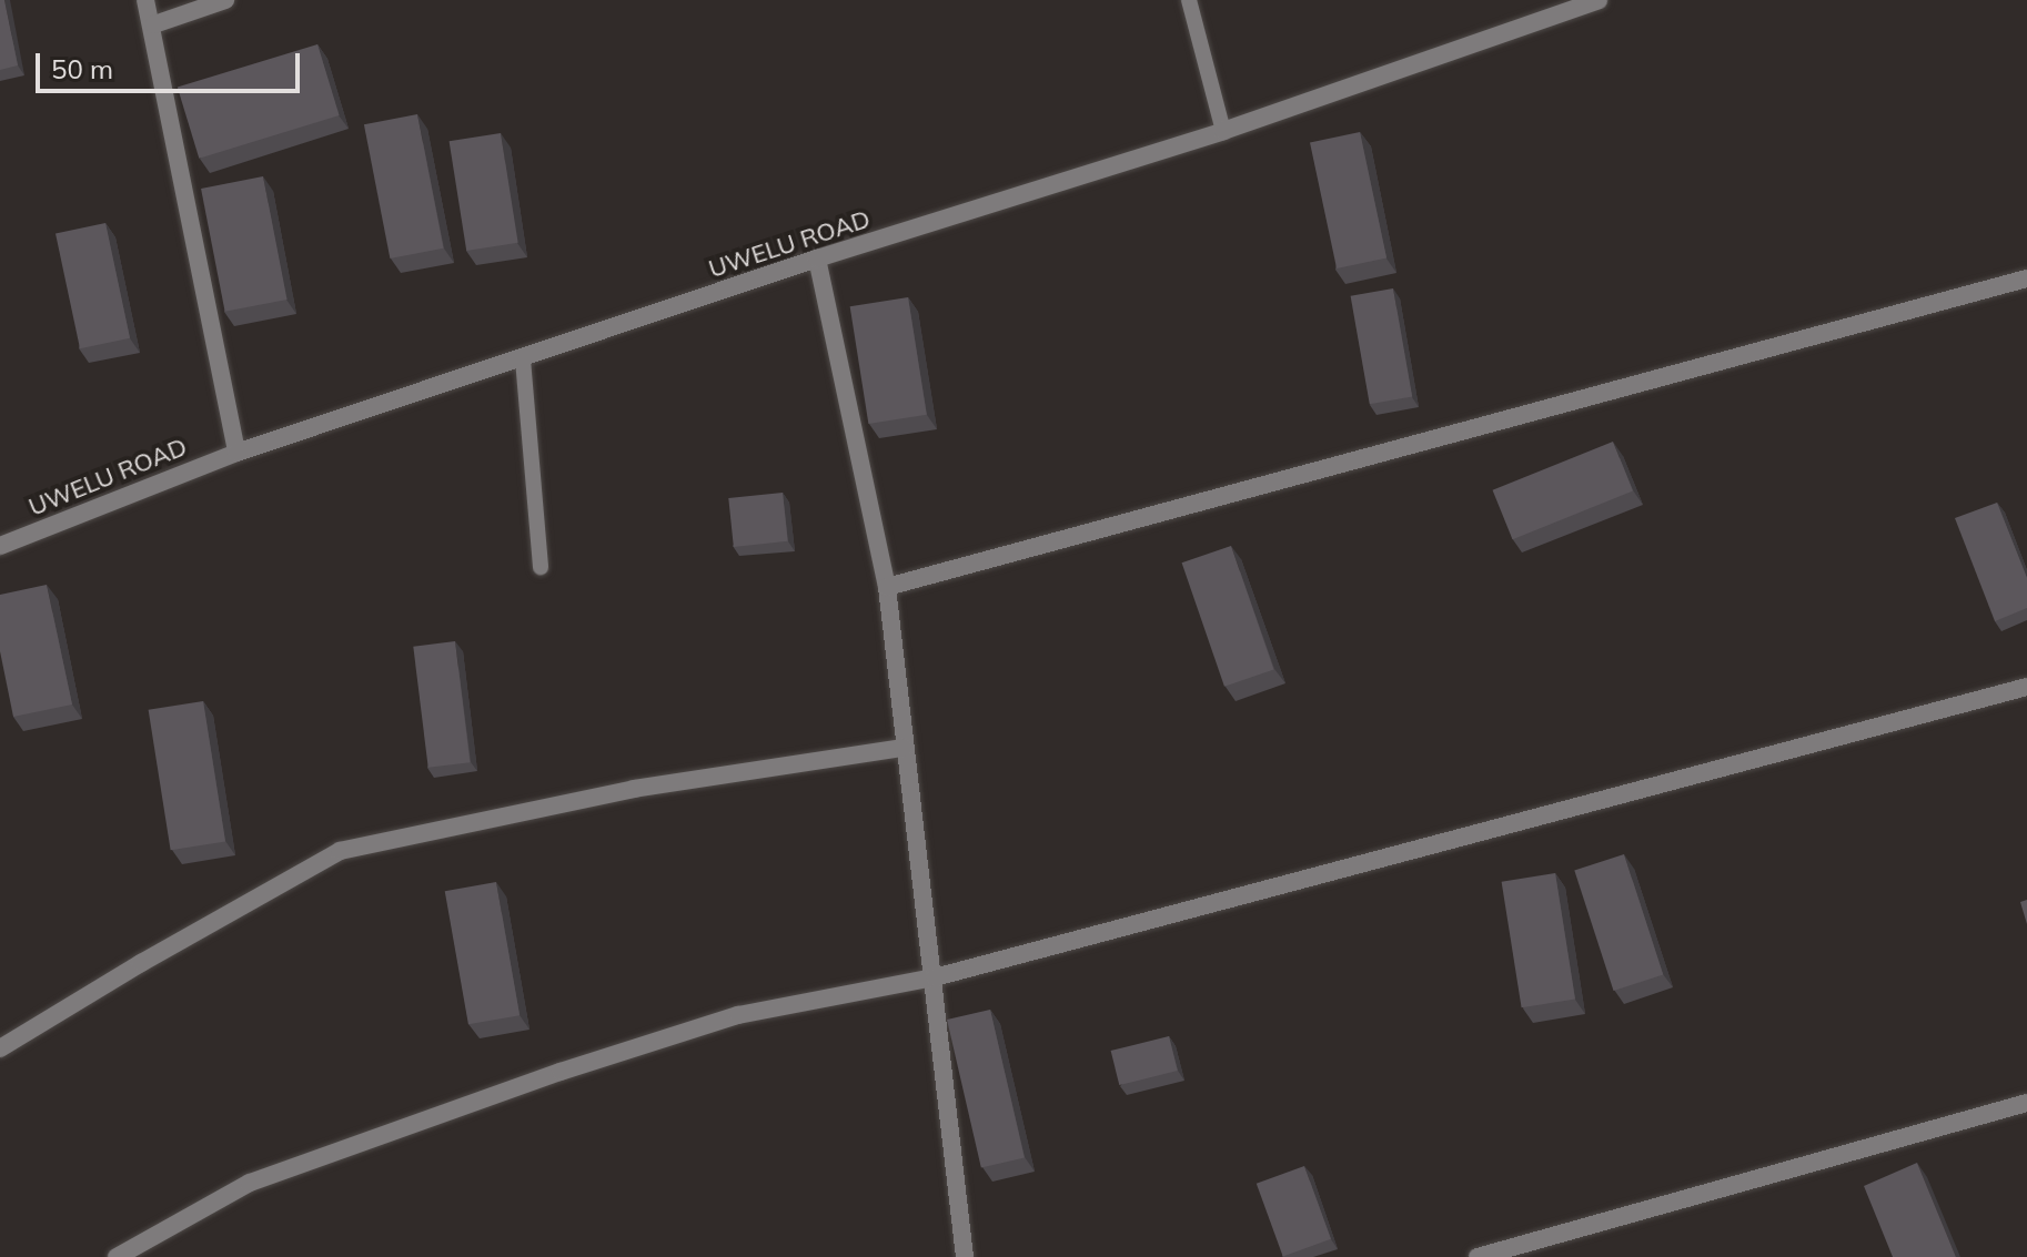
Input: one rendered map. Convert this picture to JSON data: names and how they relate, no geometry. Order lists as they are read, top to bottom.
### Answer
{
  "streets": {
    "street": ["UWELU ROAD"]
  },
  "scale_bar": "50 m"
}
